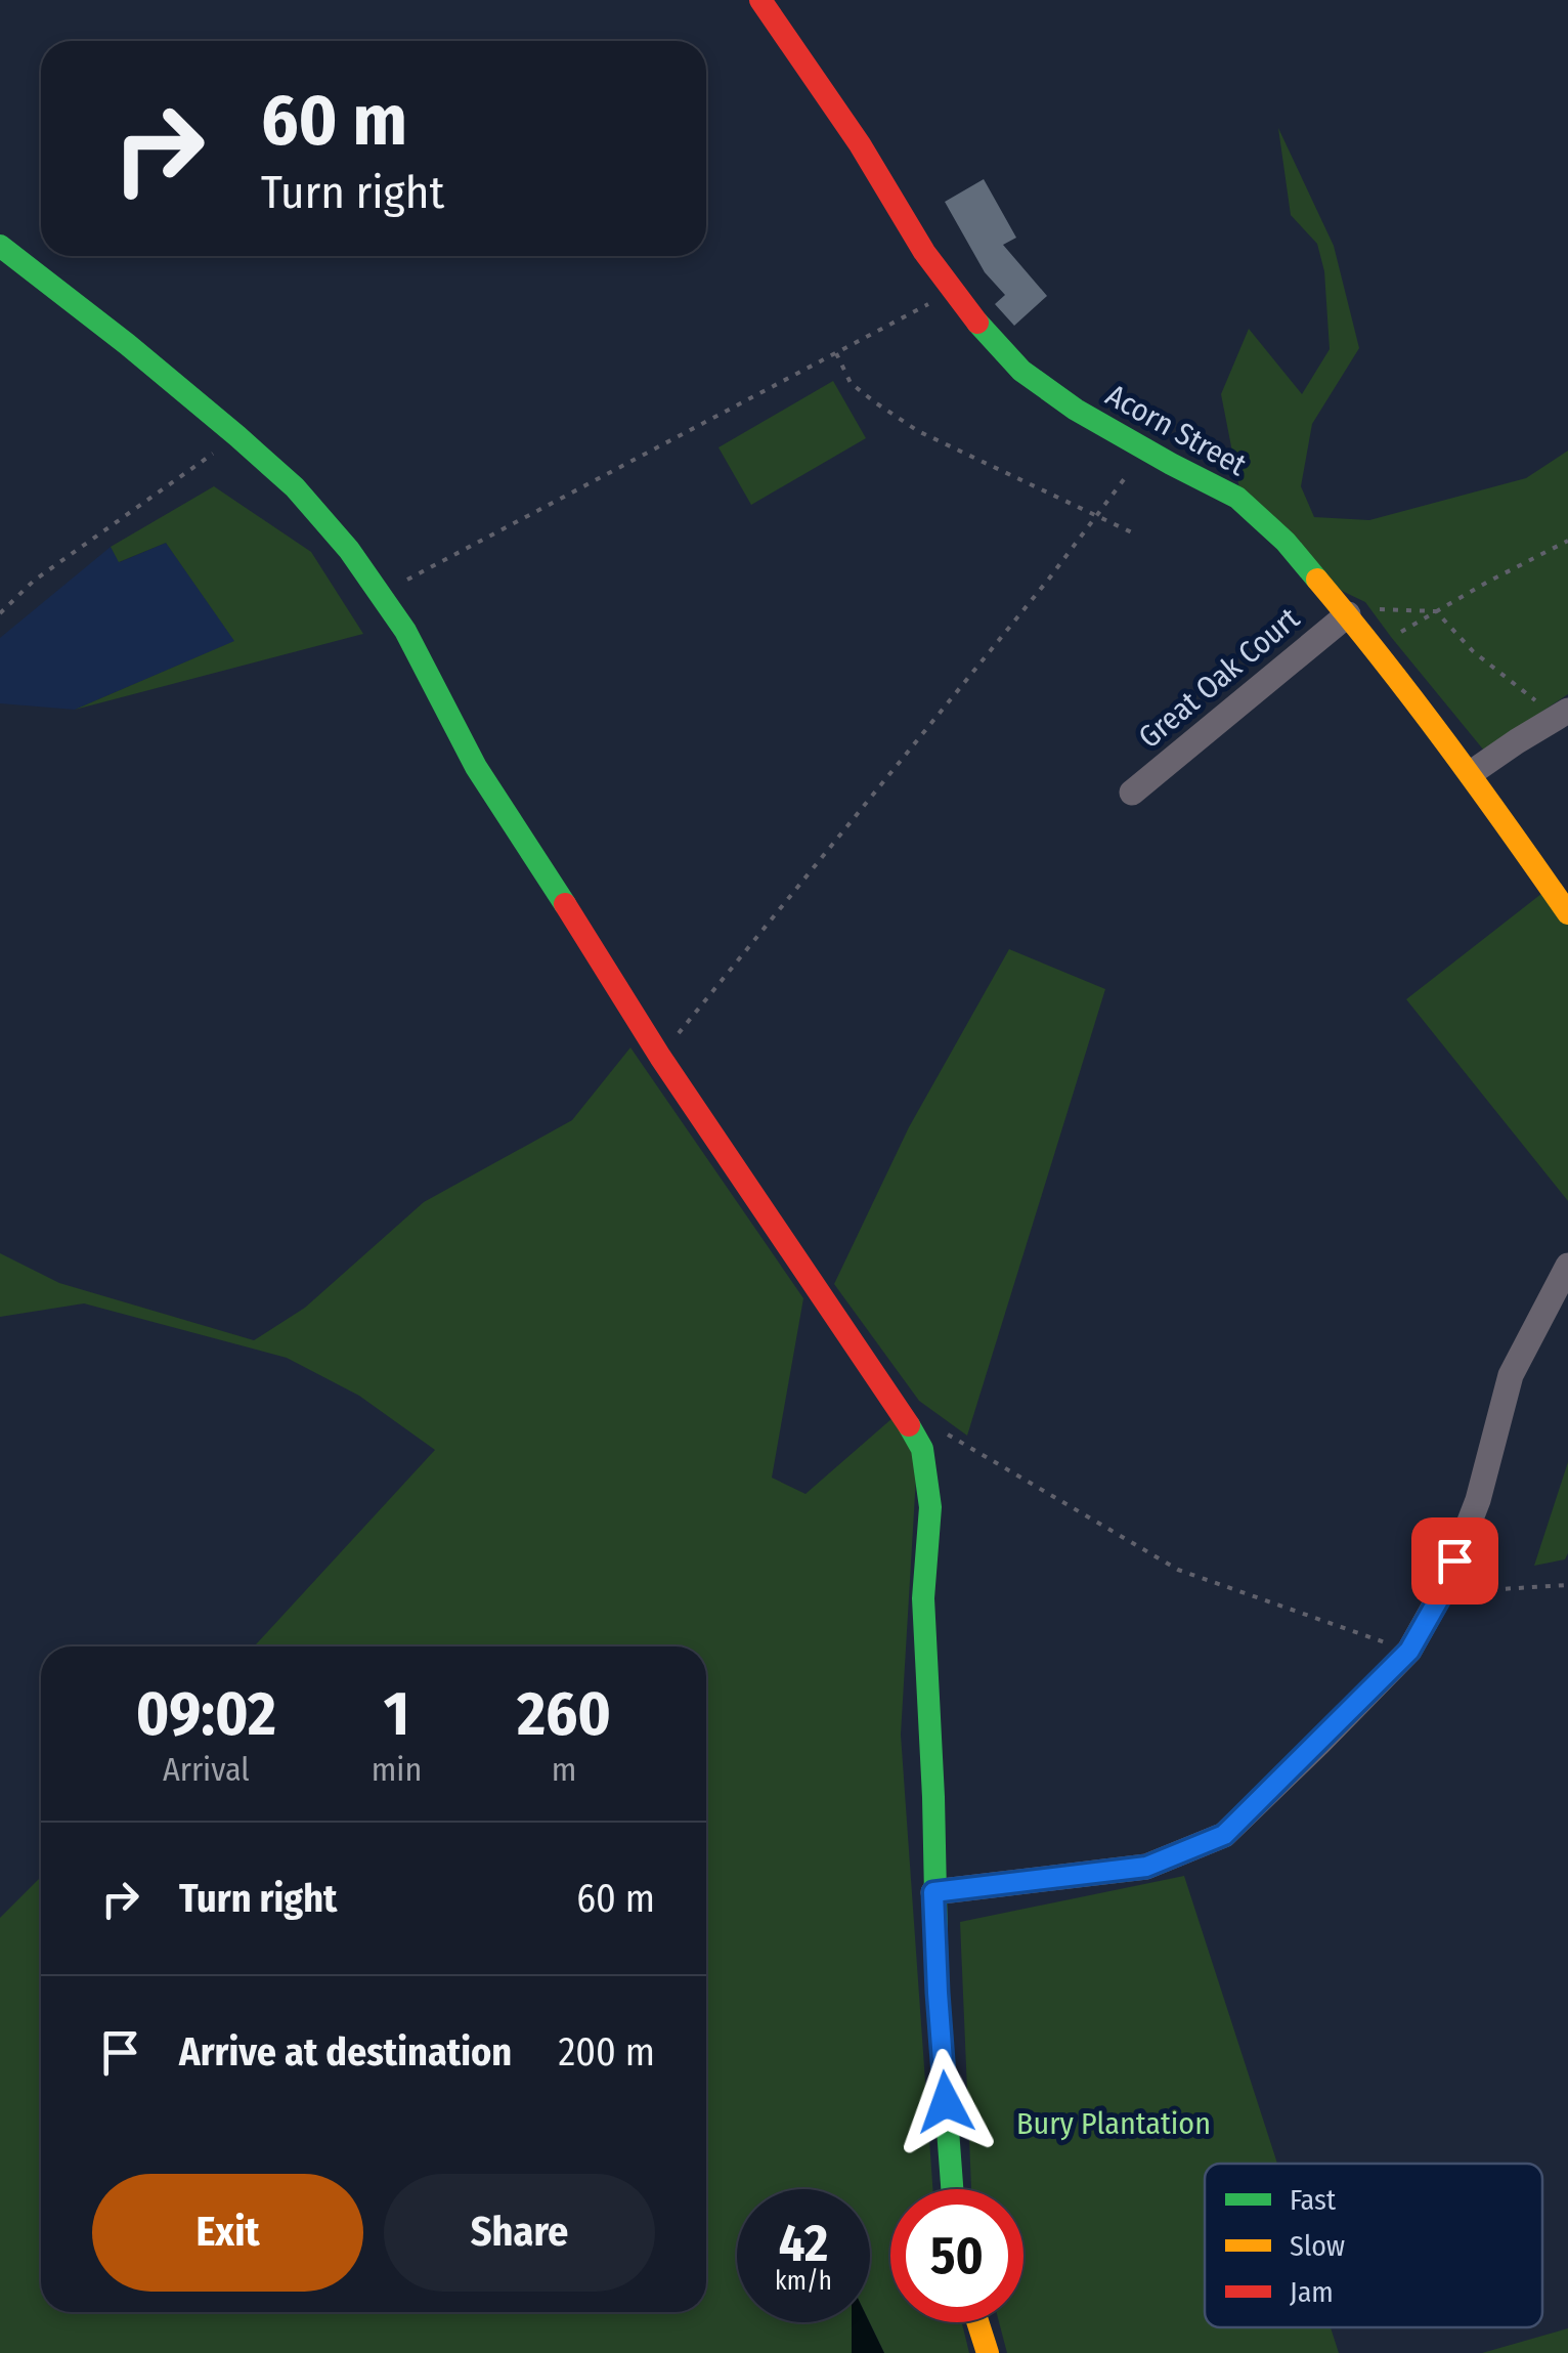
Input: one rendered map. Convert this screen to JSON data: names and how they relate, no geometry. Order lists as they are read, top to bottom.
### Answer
{
  "streets": {
    "main road": ["Acorn Street"],
    "street": ["Great Oak Court"]
  },
  "crossings": [
    ["Acorn Street", "Great Oak Court"]
  ],
  "parks": ["Bury Plantation"],
  "legend": ["Fast", "Slow", "Jam"],
  "page": {
    "turn": ["60 m", "Turn right"],
    "eta": [
      "09:02",
      "Arrival",
      "1",
      "min",
      "260",
      "m"
    ],
    "list": [
      {
        "name": "Turn right",
        "value": "60 m"
      },
      {
        "name": "Arrive at destination",
        "value": "200 m"
      }
    ],
    "buttons": ["Exit", "Share"],
    "speed": "42 km/h",
    "limit": "50"
  }
}
